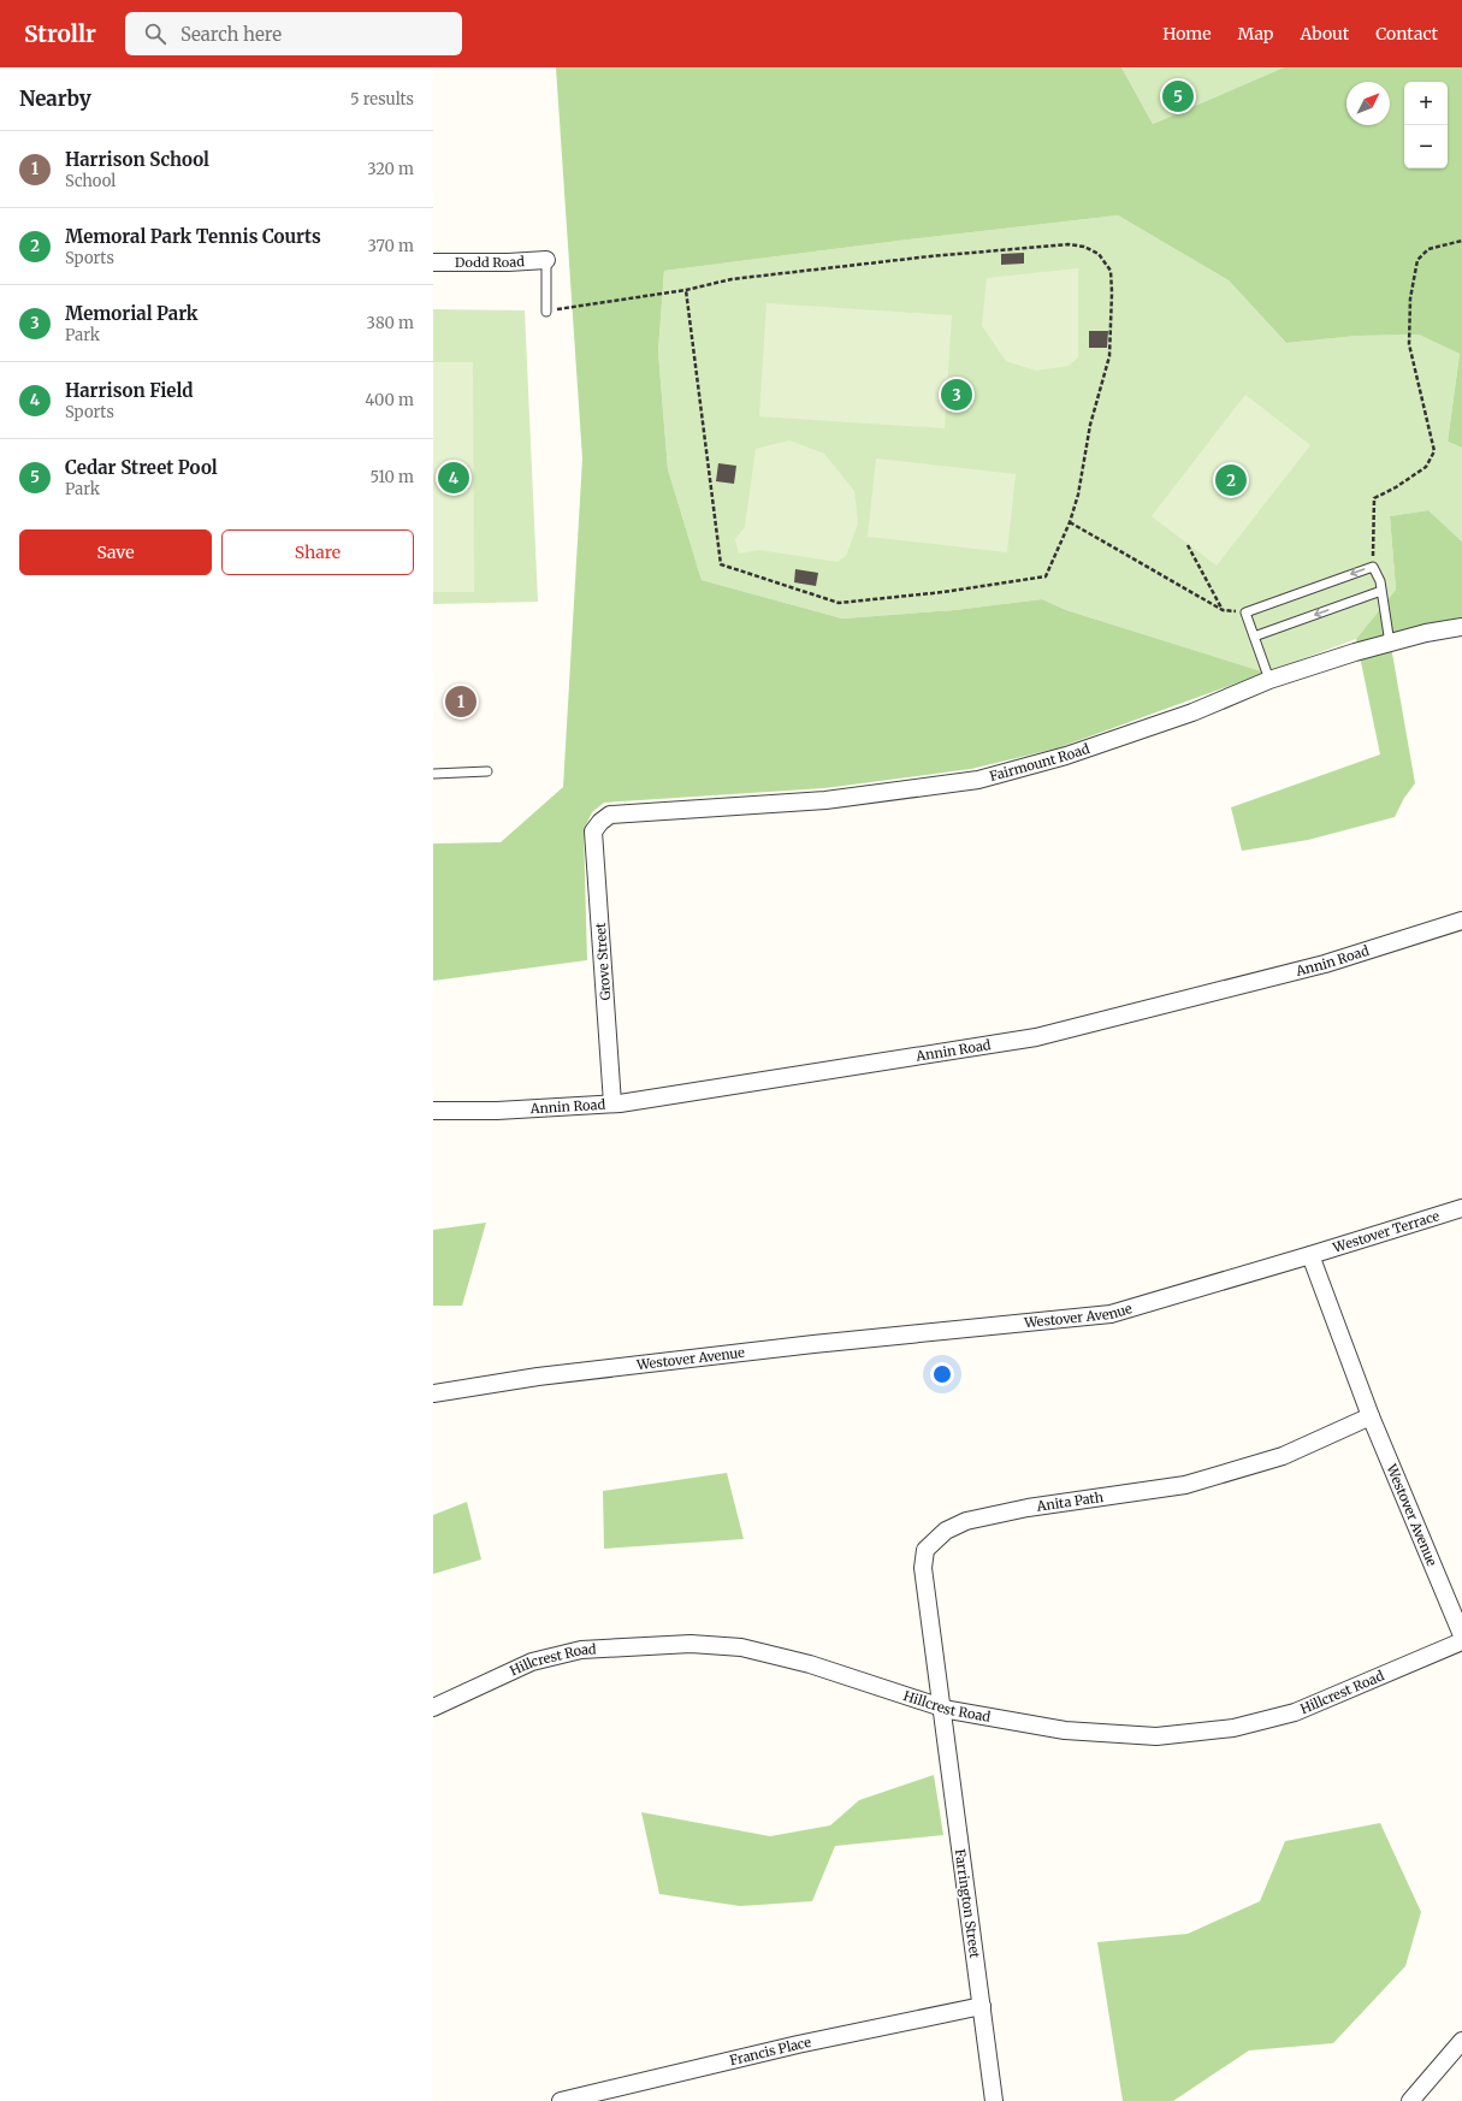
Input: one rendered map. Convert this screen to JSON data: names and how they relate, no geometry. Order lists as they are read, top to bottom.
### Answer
{
  "streets": {
    "street": [
      "Dodd Road",
      "Fairmount Road",
      "Annin Road",
      "Grove Street",
      "Westover Terrace",
      "Westover Avenue",
      "Anita Path",
      "Hillcrest Road",
      "Farrington Street",
      "Francis Place"
    ]
  },
  "crossings": [
    ["Fairmount Road", "Grove Street"],
    ["Annin Road", "Grove Street"],
    ["Westover Terrace", "Westover Avenue"],
    ["Westover Avenue", "Anita Path"],
    ["Anita Path", "Hillcrest Road"],
    ["Anita Path", "Farrington Street"],
    ["Hillcrest Road", "Farrington Street"],
    ["Farrington Street", "Francis Place"]
  ],
  "north": "top right",
  "page": {
    "header": "Strollr",
    "search": "Search here",
    "nav": [
      "Home",
      "Map",
      "About",
      "Contact"
    ],
    "heading": ["Nearby", "5 results"],
    "pins": [
      "5",
      "3",
      "4",
      "2",
      "1"
    ],
    "map_buttons": ["+", "−"],
    "list": [
      {
        "mark": "1",
        "name": "Harrison School",
        "note": "School",
        "value": "320 m"
      },
      {
        "mark": "2",
        "name": "Memoral Park Tennis Courts",
        "note": "Sports",
        "value": "370 m"
      },
      {
        "mark": "3",
        "name": "Memorial Park",
        "note": "Park",
        "value": "380 m"
      },
      {
        "mark": "4",
        "name": "Harrison Field",
        "note": "Sports",
        "value": "400 m"
      },
      {
        "mark": "5",
        "name": "Cedar Street Pool",
        "note": "Park",
        "value": "510 m"
      }
    ],
    "buttons": ["Save", "Share"]
  }
}
